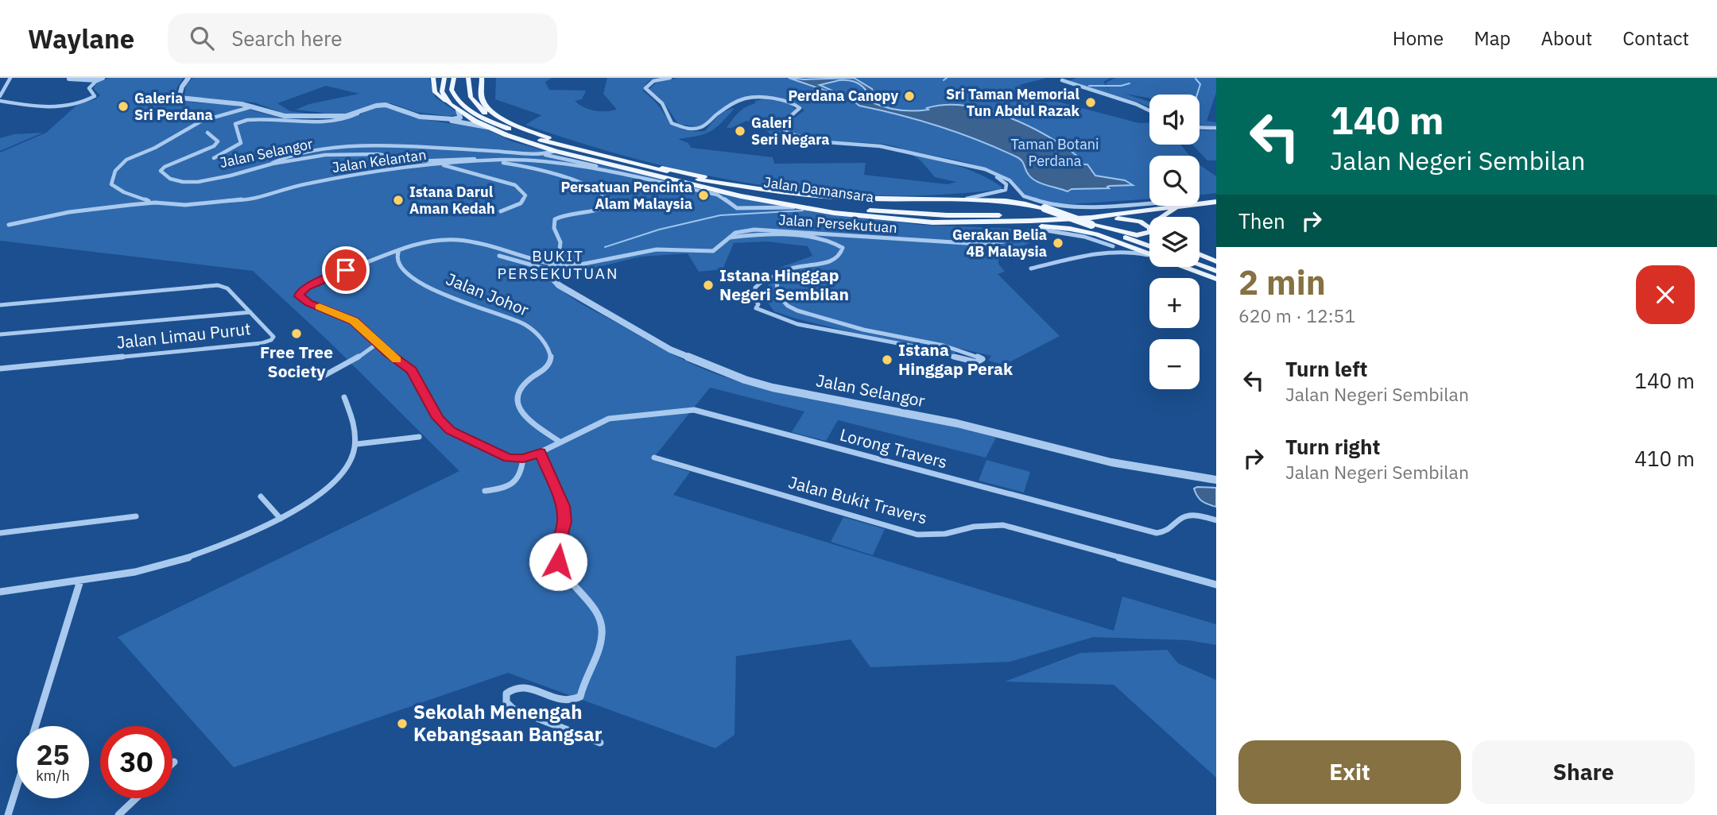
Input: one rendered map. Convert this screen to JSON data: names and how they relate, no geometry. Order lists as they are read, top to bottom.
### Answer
{
  "streets": {
    "main road": ["Jalan Damansara"],
    "street": [
      "Jalan Selangor",
      "Jalan Kelantan",
      "Jalan Persekutuan",
      "Jalan Johor",
      "Jalan Limau Purut",
      "Lorong Travers",
      "Jalan Bukit Travers"
    ]
  },
  "crossings": [
    ["Jalan Selangor", "Jalan Kelantan"],
    ["Jalan Selangor", "Jalan Persekutuan"],
    ["Jalan Kelantan", "Jalan Damansara"],
    ["Jalan Johor", "Lorong Travers"]
  ],
  "districts": ["BUKIT PERSEKUTUAN"],
  "parks": ["Taman Botani Perdana"],
  "places": [
    "Perdana Canopy",
    "Sri Taman Memorial Tun Abdul Razak",
    "Galeria Sri Perdana",
    "Galeri Seri Negara",
    "Persatuan Pencinta Alam Malaysia",
    "Istana Darul Aman Kedah",
    "Gerakan Belia 4B Malaysia",
    "Istana Hinggap Negeri Sembilan",
    "Free Tree Society",
    "Istana Hinggap Perak",
    "Sekolah Menengah Kebangsaan Bangsar"
  ],
  "page": {
    "header": "Waylane",
    "search": "Search here",
    "nav": [
      "Home",
      "Map",
      "About",
      "Contact"
    ],
    "turn": ["140 m", "Jalan Negeri Sembilan"],
    "map_buttons": ["+", "−"],
    "then": "Then",
    "heading": ["2 min", "620 m · 12:51"],
    "list": [
      {
        "name": "Turn left",
        "note": "Jalan Negeri Sembilan",
        "value": "140 m"
      },
      {
        "name": "Turn right",
        "note": "Jalan Negeri Sembilan",
        "value": "410 m"
      }
    ],
    "speed": "25 km/h",
    "limit": "30",
    "buttons": ["Exit", "Share"]
  }
}
